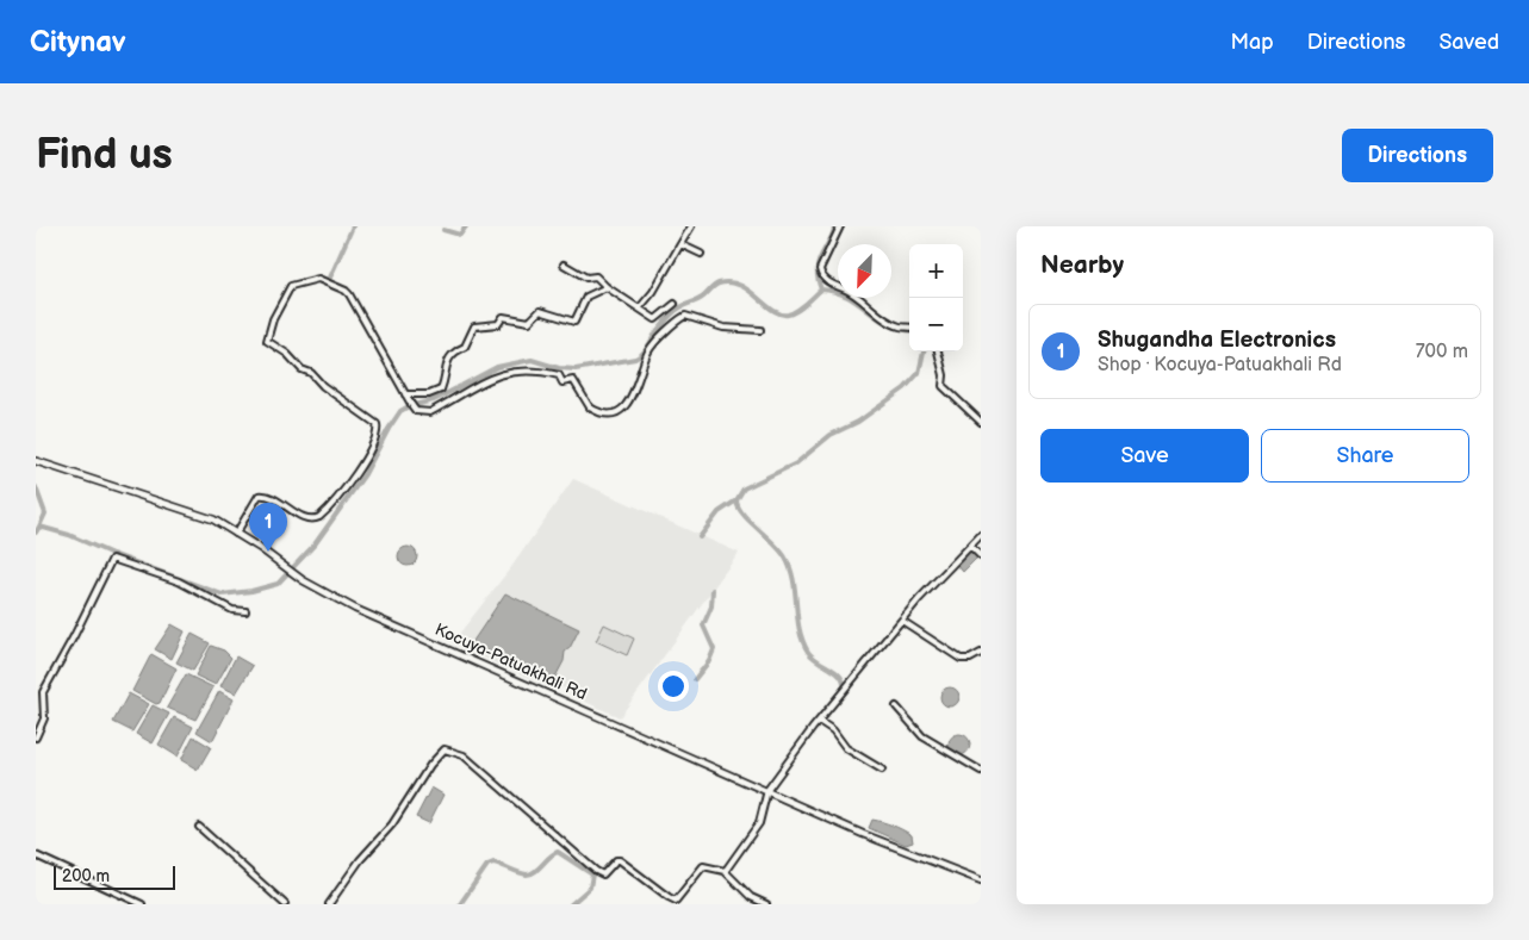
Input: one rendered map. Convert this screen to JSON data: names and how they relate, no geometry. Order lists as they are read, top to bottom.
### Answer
{
  "streets": {
    "main road": ["Kocuya-Patuakhali Rd"]
  },
  "scale_bar": "200 m",
  "north": "bottom left",
  "page": {
    "header": "Citynav",
    "nav": ["Map", "Directions", "Saved"],
    "buttons": [
      "Directions",
      ["Save", "Share"]
    ],
    "title": "Find us",
    "heading": "Nearby",
    "map_buttons": ["+", "−"],
    "list": [
      {
        "mark": "1",
        "name": "Shugandha Electronics",
        "note": "Shop · Kocuya-Patuakhali Rd",
        "value": "700 m"
      }
    ],
    "pins": "1",
    "scale": "200 m"
  }
}
